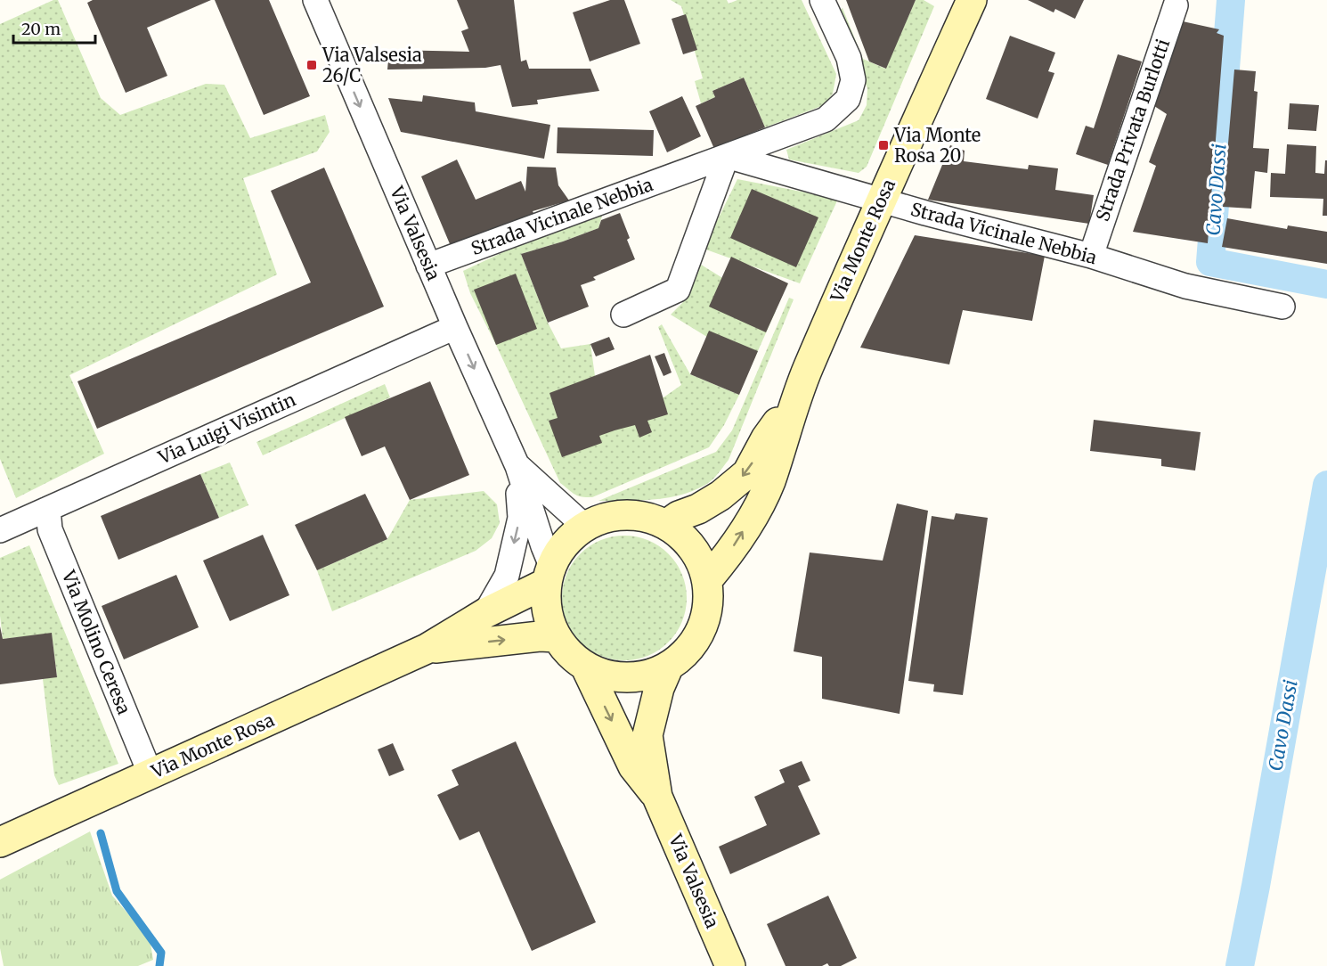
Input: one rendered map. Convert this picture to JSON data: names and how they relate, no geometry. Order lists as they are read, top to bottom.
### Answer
{
  "streets": {
    "main road": ["Via Valsesia", "Via Monte Rosa"],
    "street": [
      "Strada Privata Burlotti",
      "Strada Vicinale Nebbia",
      "Via Luigi Visintin",
      "Via Molino Ceresa"
    ]
  },
  "crossings": [
    ["Strada Privata Burlotti", "Strada Vicinale Nebbia"],
    ["Strada Vicinale Nebbia", "Via Valsesia"],
    ["Strada Vicinale Nebbia", "Via Monte Rosa"],
    ["Via Valsesia", "Via Monte Rosa"],
    ["Via Valsesia", "Via Luigi Visintin"],
    ["Via Monte Rosa", "Via Molino Ceresa"],
    ["Via Luigi Visintin", "Via Molino Ceresa"]
  ],
  "one_way": ["Via Valsesia"],
  "water": ["Cavo Dassi"],
  "places": {
    "transit": ["Via Valsesia 26/C", "Via Monte Rosa 20"]
  },
  "scale_bar": "20 m"
}
